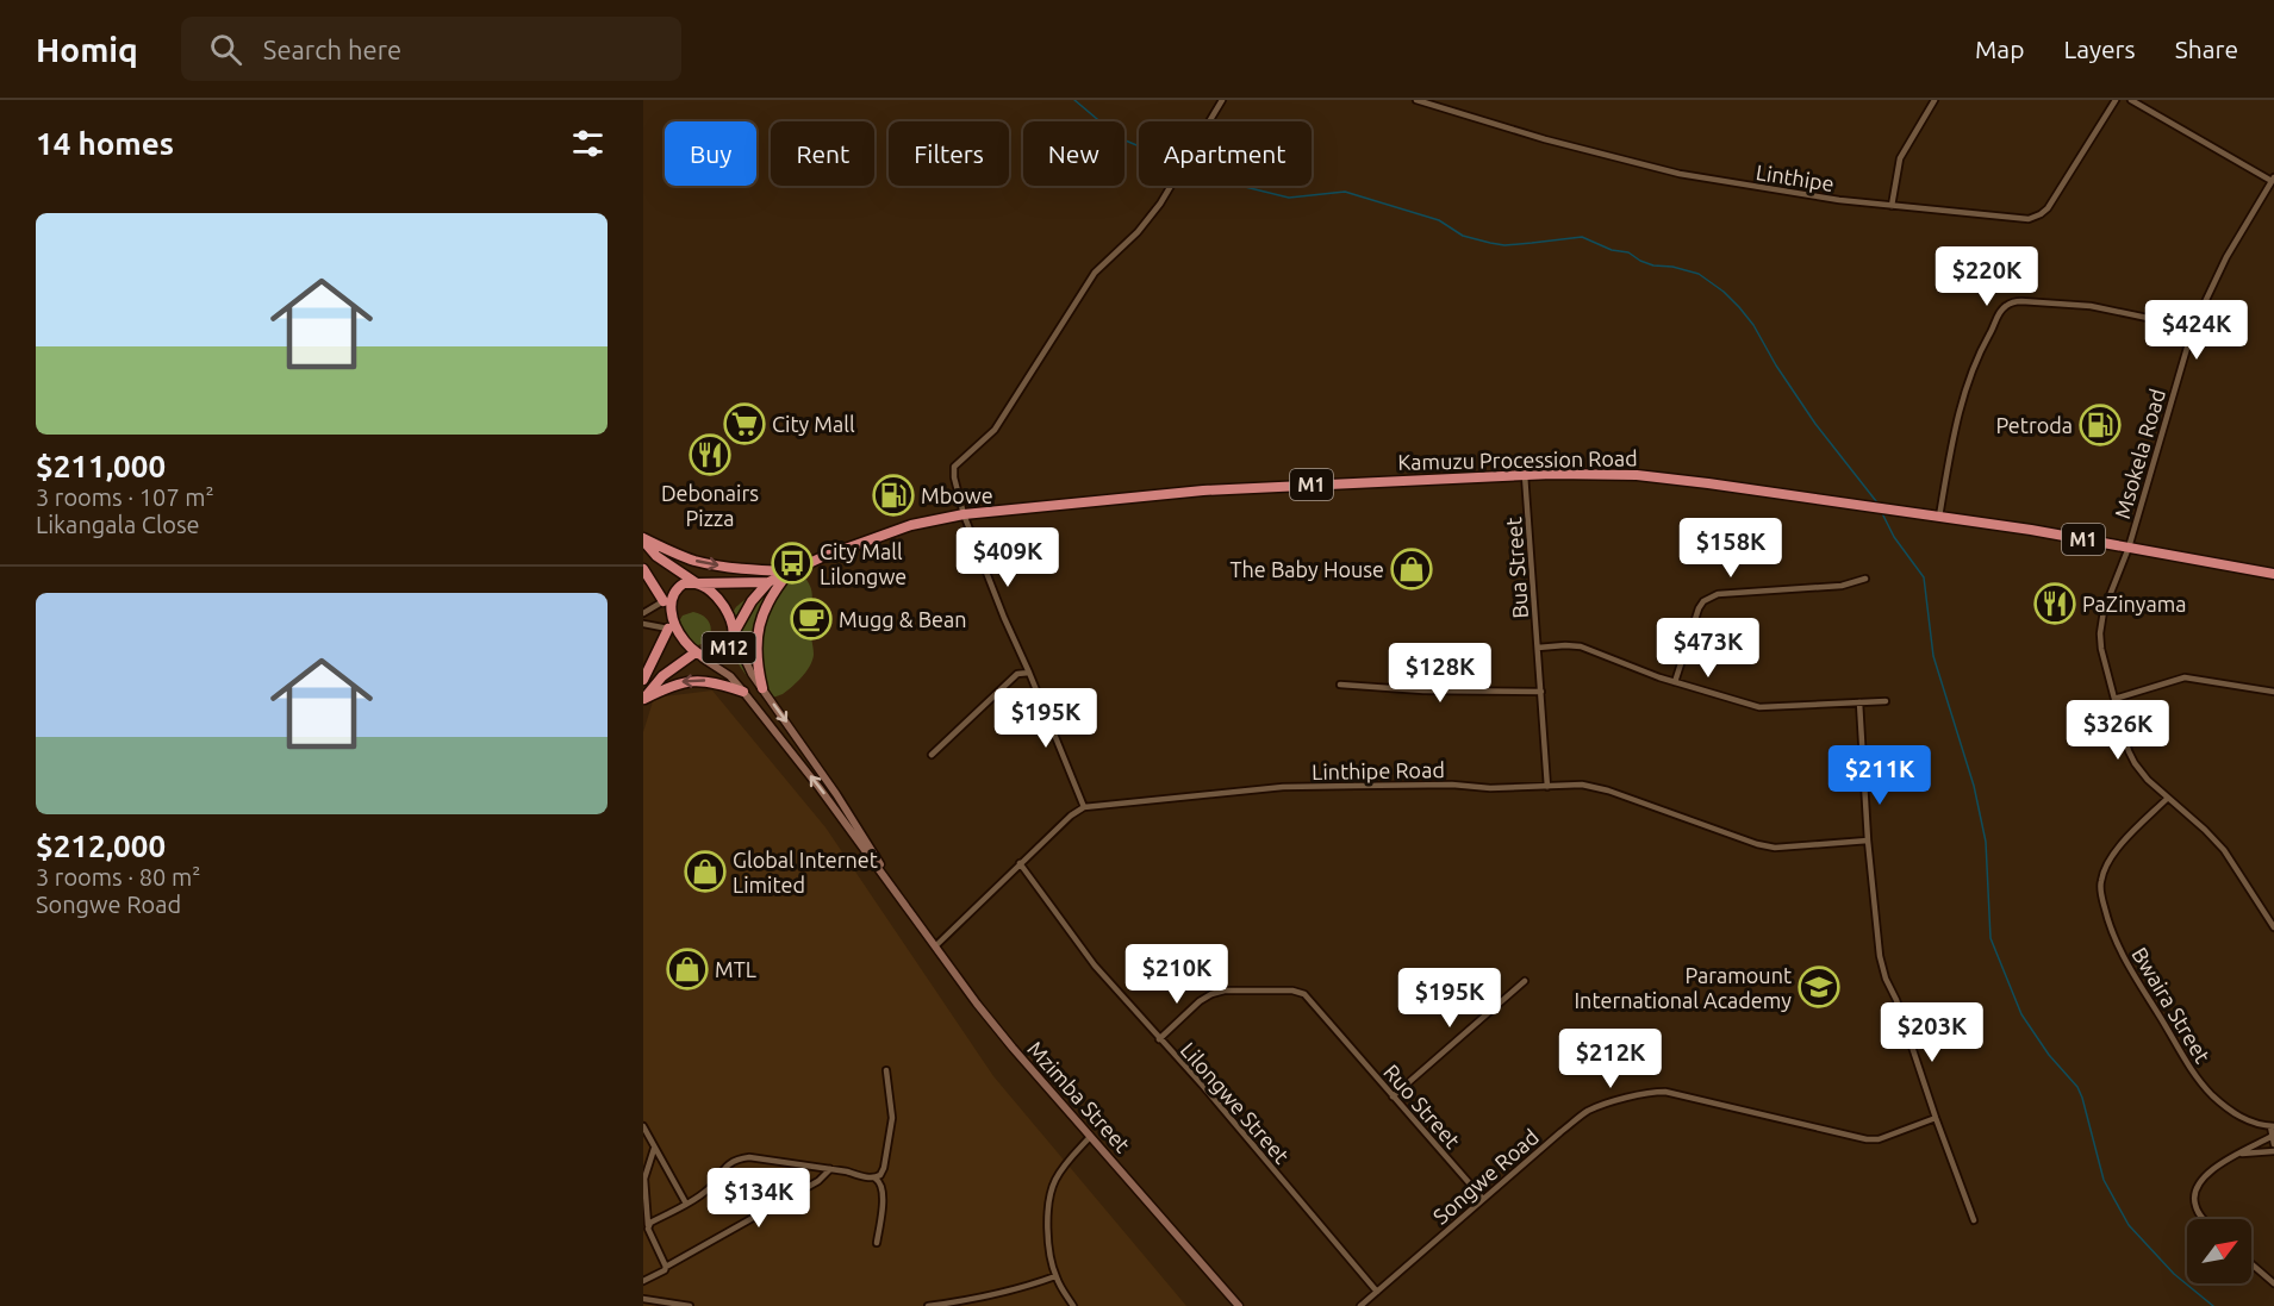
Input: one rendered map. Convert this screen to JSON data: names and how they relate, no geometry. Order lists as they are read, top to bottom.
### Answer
{
  "streets": {
    "highway": ["Kamuzu Procession Road", "M1", "M12"],
    "main road": ["Mzimba Street"],
    "street": [
      "Linthipe",
      "Msokela Road",
      "Bua Street",
      "Linthipe Road",
      "Bwaira Street",
      "Lilongwe Street",
      "Ruo Street",
      "Songwe Road"
    ]
  },
  "crossings": [
    ["Msokela Road", "Kamuzu Procession Road"],
    ["Msokela Road", "Bwaira Street"],
    ["Kamuzu Procession Road", "M1"],
    ["Kamuzu Procession Road", "Bua Street"],
    ["M1", "M12"],
    ["Bua Street", "Linthipe Road"],
    ["Lilongwe Street", "Ruo Street"],
    ["Lilongwe Street", "Songwe Road"],
    ["Ruo Street", "Songwe Road"]
  ],
  "places": {
    "supermarket": ["City Mall"],
    "fuel station": ["Petroda", "Mbowe"],
    "restaurant": ["Debonairs Pizza", "PaZinyama"],
    "bus stop": ["City Mall Lilongwe"],
    "shop": ["The Baby House", "Global Internet Limited", "MTL"],
    "cafe": ["Mugg & Bean"],
    "school or university": ["Paramount International Academy"]
  },
  "north": "top right",
  "page": {
    "header": "Homiq",
    "search": "Search here",
    "nav": ["Map", "Layers", "Share"],
    "heading": "14 homes",
    "chip": [
      "Buy",
      "Rent",
      "Filters",
      "New",
      "Apartment"
    ],
    "list": [
      {
        "name": "$211,000",
        "note": "3 rooms · 107 m² · Likangala Close"
      },
      {
        "name": "$212,000",
        "note": "3 rooms · 80 m² · Songwe Road"
      }
    ],
    "price": [
      "$220K",
      "$424K",
      "$158K",
      "$409K",
      "$473K",
      "$128K",
      "$195K",
      "$326K",
      "$211K",
      "$210K",
      "$195K",
      "$203K",
      "$212K",
      "$134K"
    ]
  }
}
